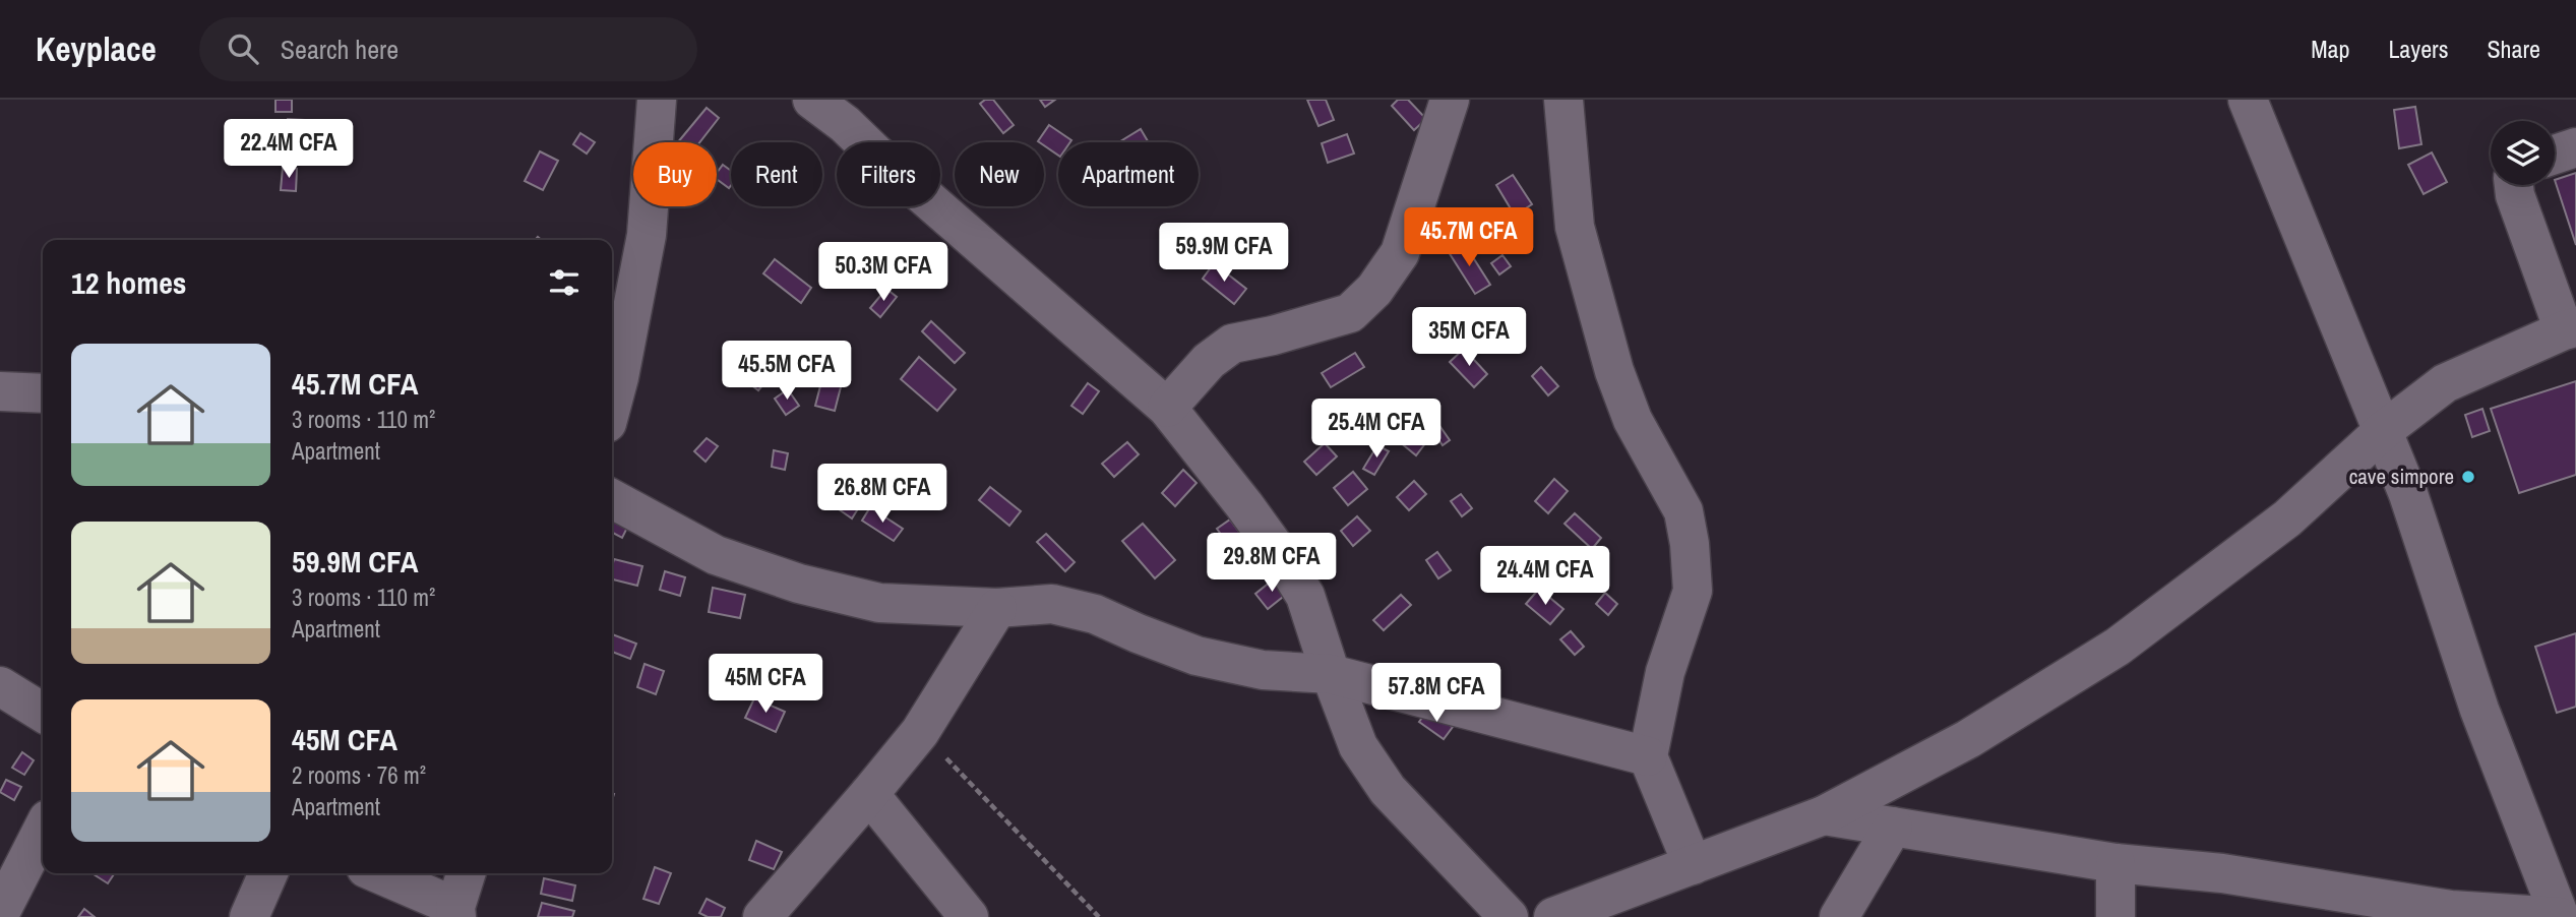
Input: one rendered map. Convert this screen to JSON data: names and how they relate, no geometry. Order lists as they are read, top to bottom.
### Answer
{
  "places": ["cave simpore"],
  "page": {
    "header": "Keyplace",
    "search": "Search here",
    "nav": ["Map", "Layers", "Share"],
    "price": [
      "22.4M CFA",
      "45.7M CFA",
      "59.9M CFA",
      "50.3M CFA",
      "35M CFA",
      "45.5M CFA",
      "25.4M CFA",
      "26.8M CFA",
      "29.8M CFA",
      "24.4M CFA",
      "45M CFA",
      "57.8M CFA"
    ],
    "chip": [
      "Buy",
      "Rent",
      "Filters",
      "New",
      "Apartment"
    ],
    "heading": "12 homes",
    "list": [
      {
        "name": "45.7M CFA",
        "note": "3 rooms · 110 m² · Apartment"
      },
      {
        "name": "59.9M CFA",
        "note": "3 rooms · 110 m² · Apartment"
      },
      {
        "name": "45M CFA",
        "note": "2 rooms · 76 m² · Apartment"
      }
    ]
  }
}
